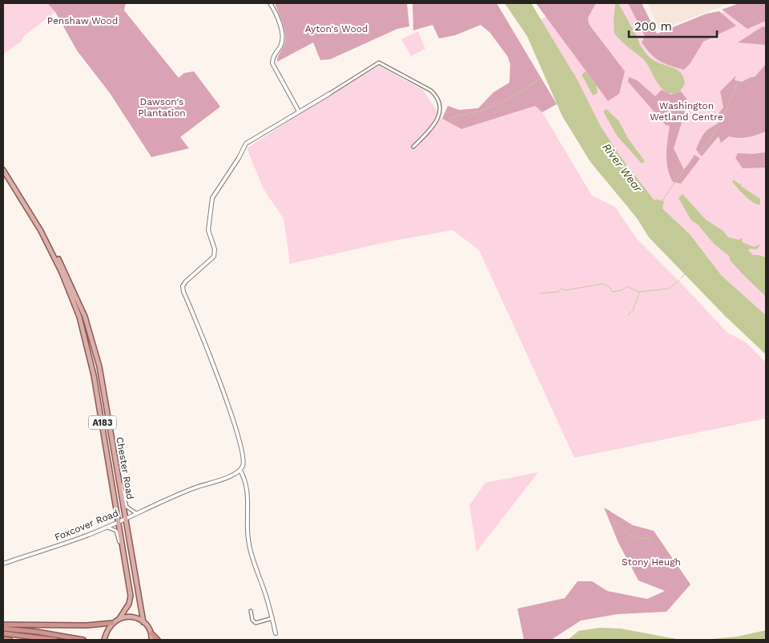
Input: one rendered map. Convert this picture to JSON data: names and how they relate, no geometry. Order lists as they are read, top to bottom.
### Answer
{
  "streets": {
    "main road": ["A183", "Chester Road"],
    "street": ["Foxcover Road"]
  },
  "crossings": [
    ["Chester Road", "Foxcover Road"]
  ],
  "water": ["River Wear"],
  "parks": [
    "Penshaw Wood",
    "Ayton's Wood",
    "Dawson's Plantation",
    "Washington Wetland Centre",
    "Stony Heugh"
  ],
  "scale_bar": "200 m"
}
